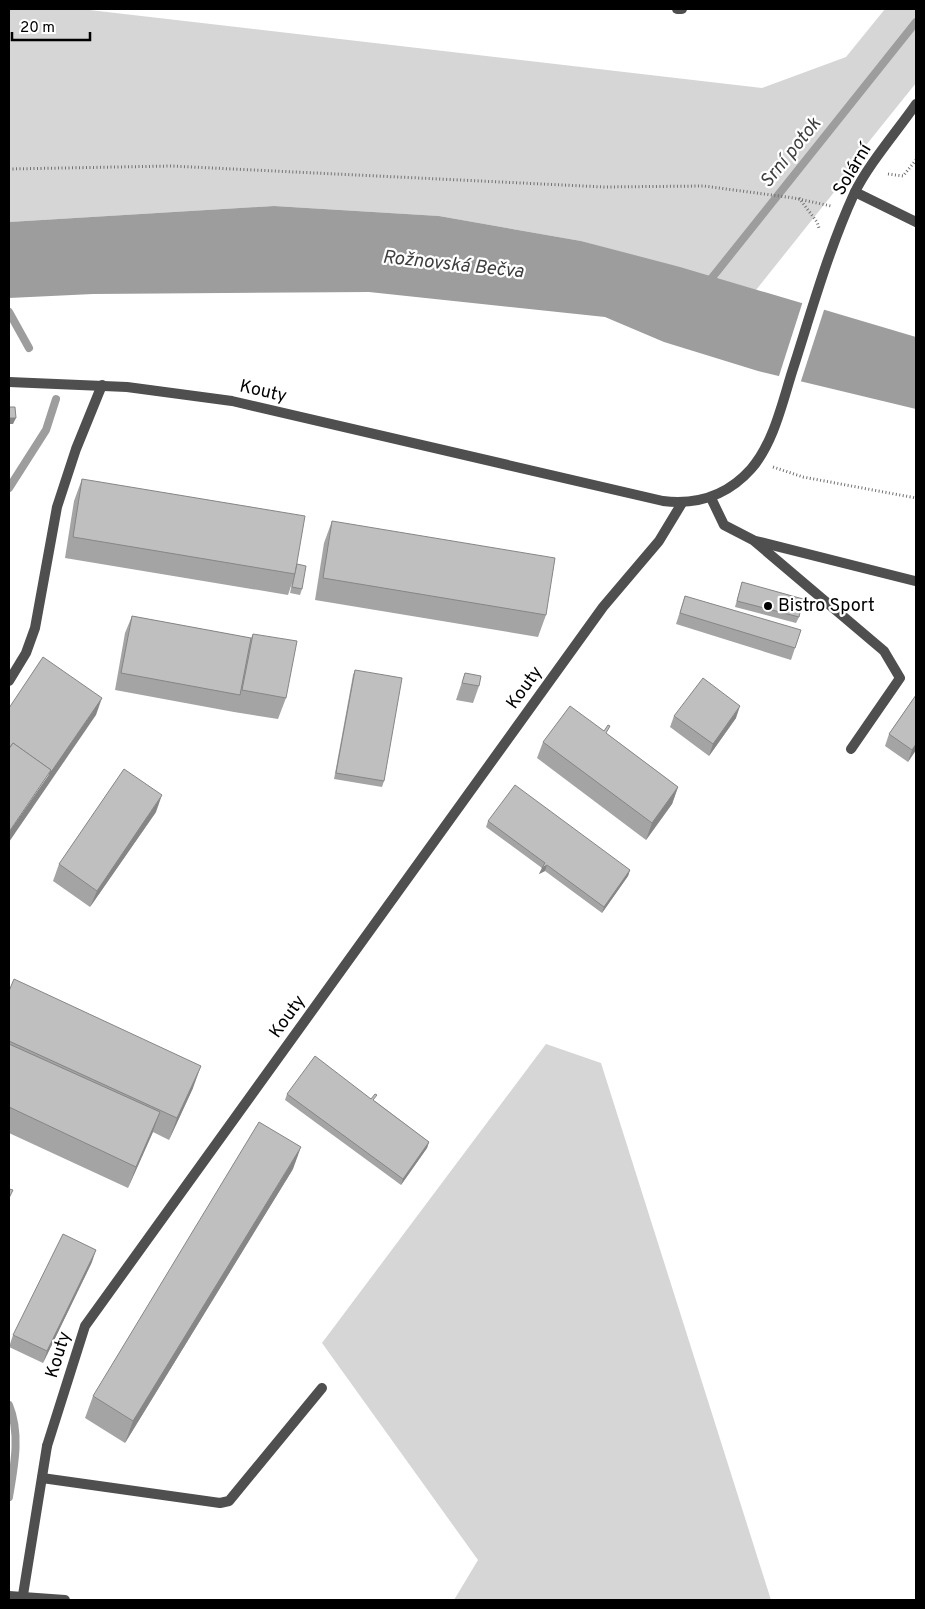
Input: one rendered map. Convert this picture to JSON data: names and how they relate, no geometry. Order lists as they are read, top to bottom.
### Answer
{
  "streets": {
    "street": ["Solární", "Kouty"]
  },
  "crossings": [
    ["Solární", "Kouty"]
  ],
  "water": ["Srní potok", "Rožnovská Bečva"],
  "places": ["Bistro Sport"],
  "scale_bar": "20 m"
}
